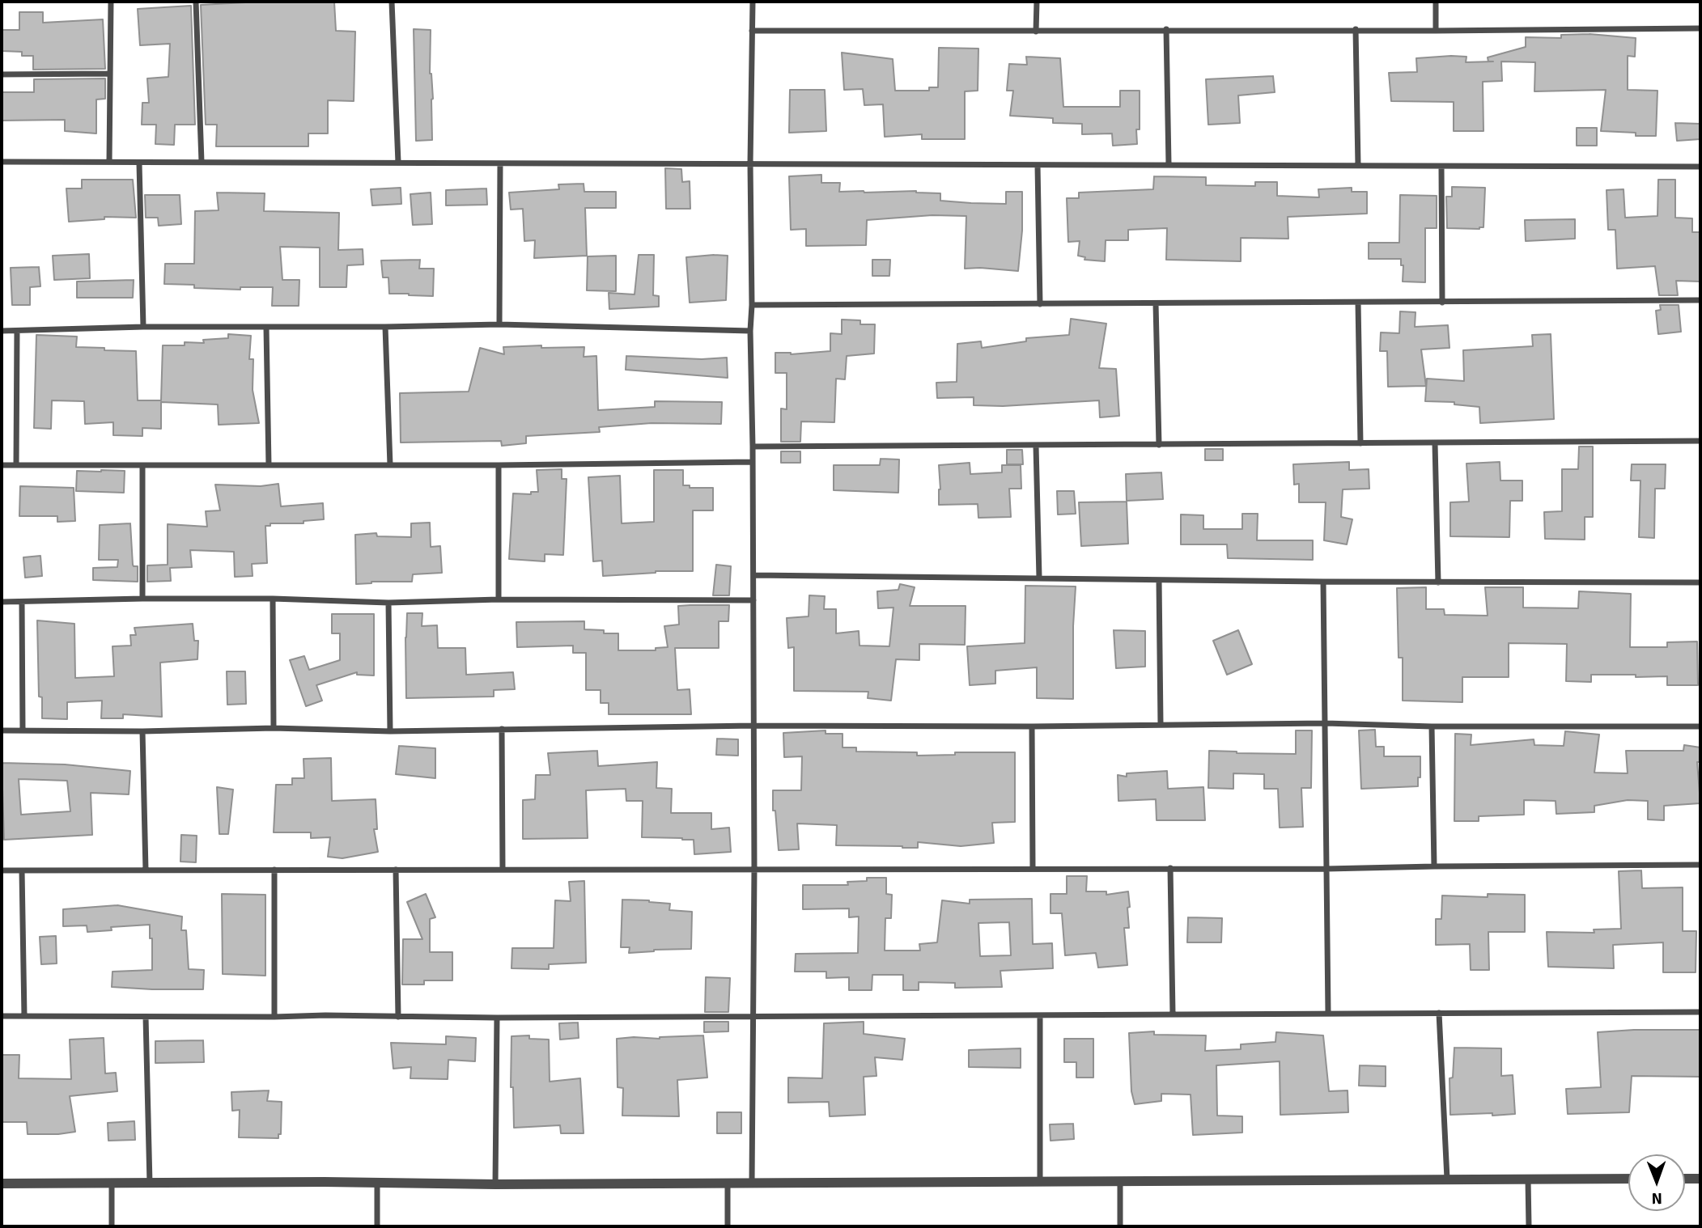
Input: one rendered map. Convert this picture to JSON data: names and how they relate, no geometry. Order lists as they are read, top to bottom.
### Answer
{
  "north": "bottom"
}
